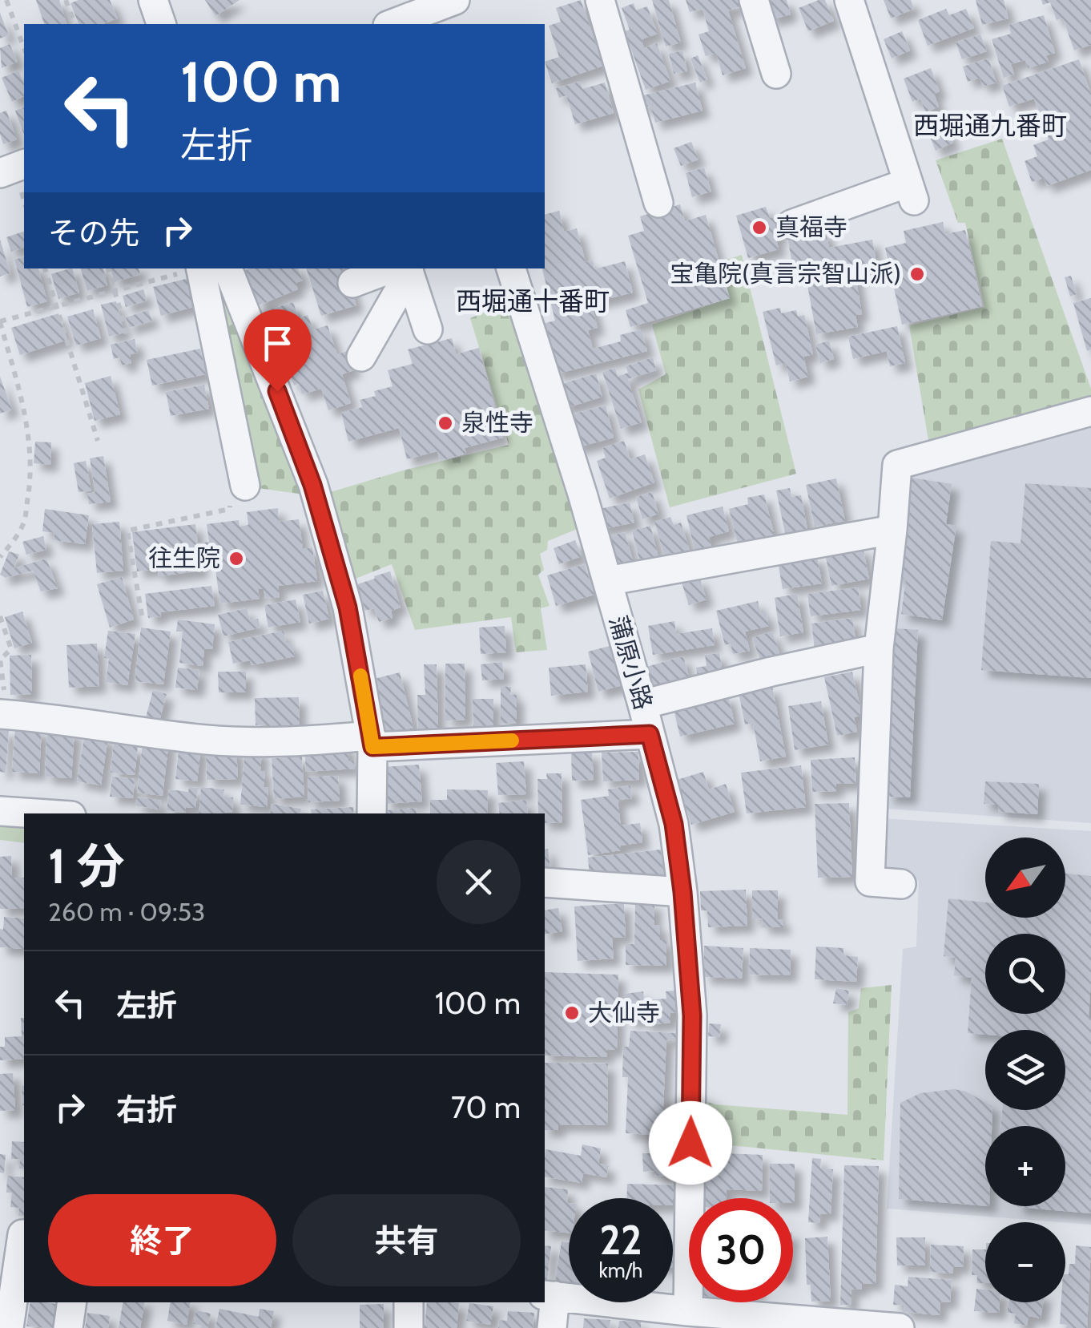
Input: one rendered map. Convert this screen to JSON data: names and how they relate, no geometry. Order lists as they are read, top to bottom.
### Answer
{
  "streets": {
    "street": ["蒲原小路"]
  },
  "districts": ["西堀通九番町", "西堀通十番町"],
  "places": [
    "真福寺",
    "宝亀院(真言宗智山派)",
    "泉性寺",
    "往生院",
    "大仙寺"
  ],
  "north": "bottom left",
  "page": {
    "turn": ["100 m", "左折"],
    "then": "その先",
    "heading": ["1 分", "260 m · 09:53"],
    "map_buttons": ["+", "−"],
    "list": [
      {
        "name": "左折",
        "value": "100 m"
      },
      {
        "name": "右折",
        "value": "70 m"
      }
    ],
    "buttons": ["終了", "共有"],
    "speed": "22 km/h",
    "limit": "30"
  }
}
